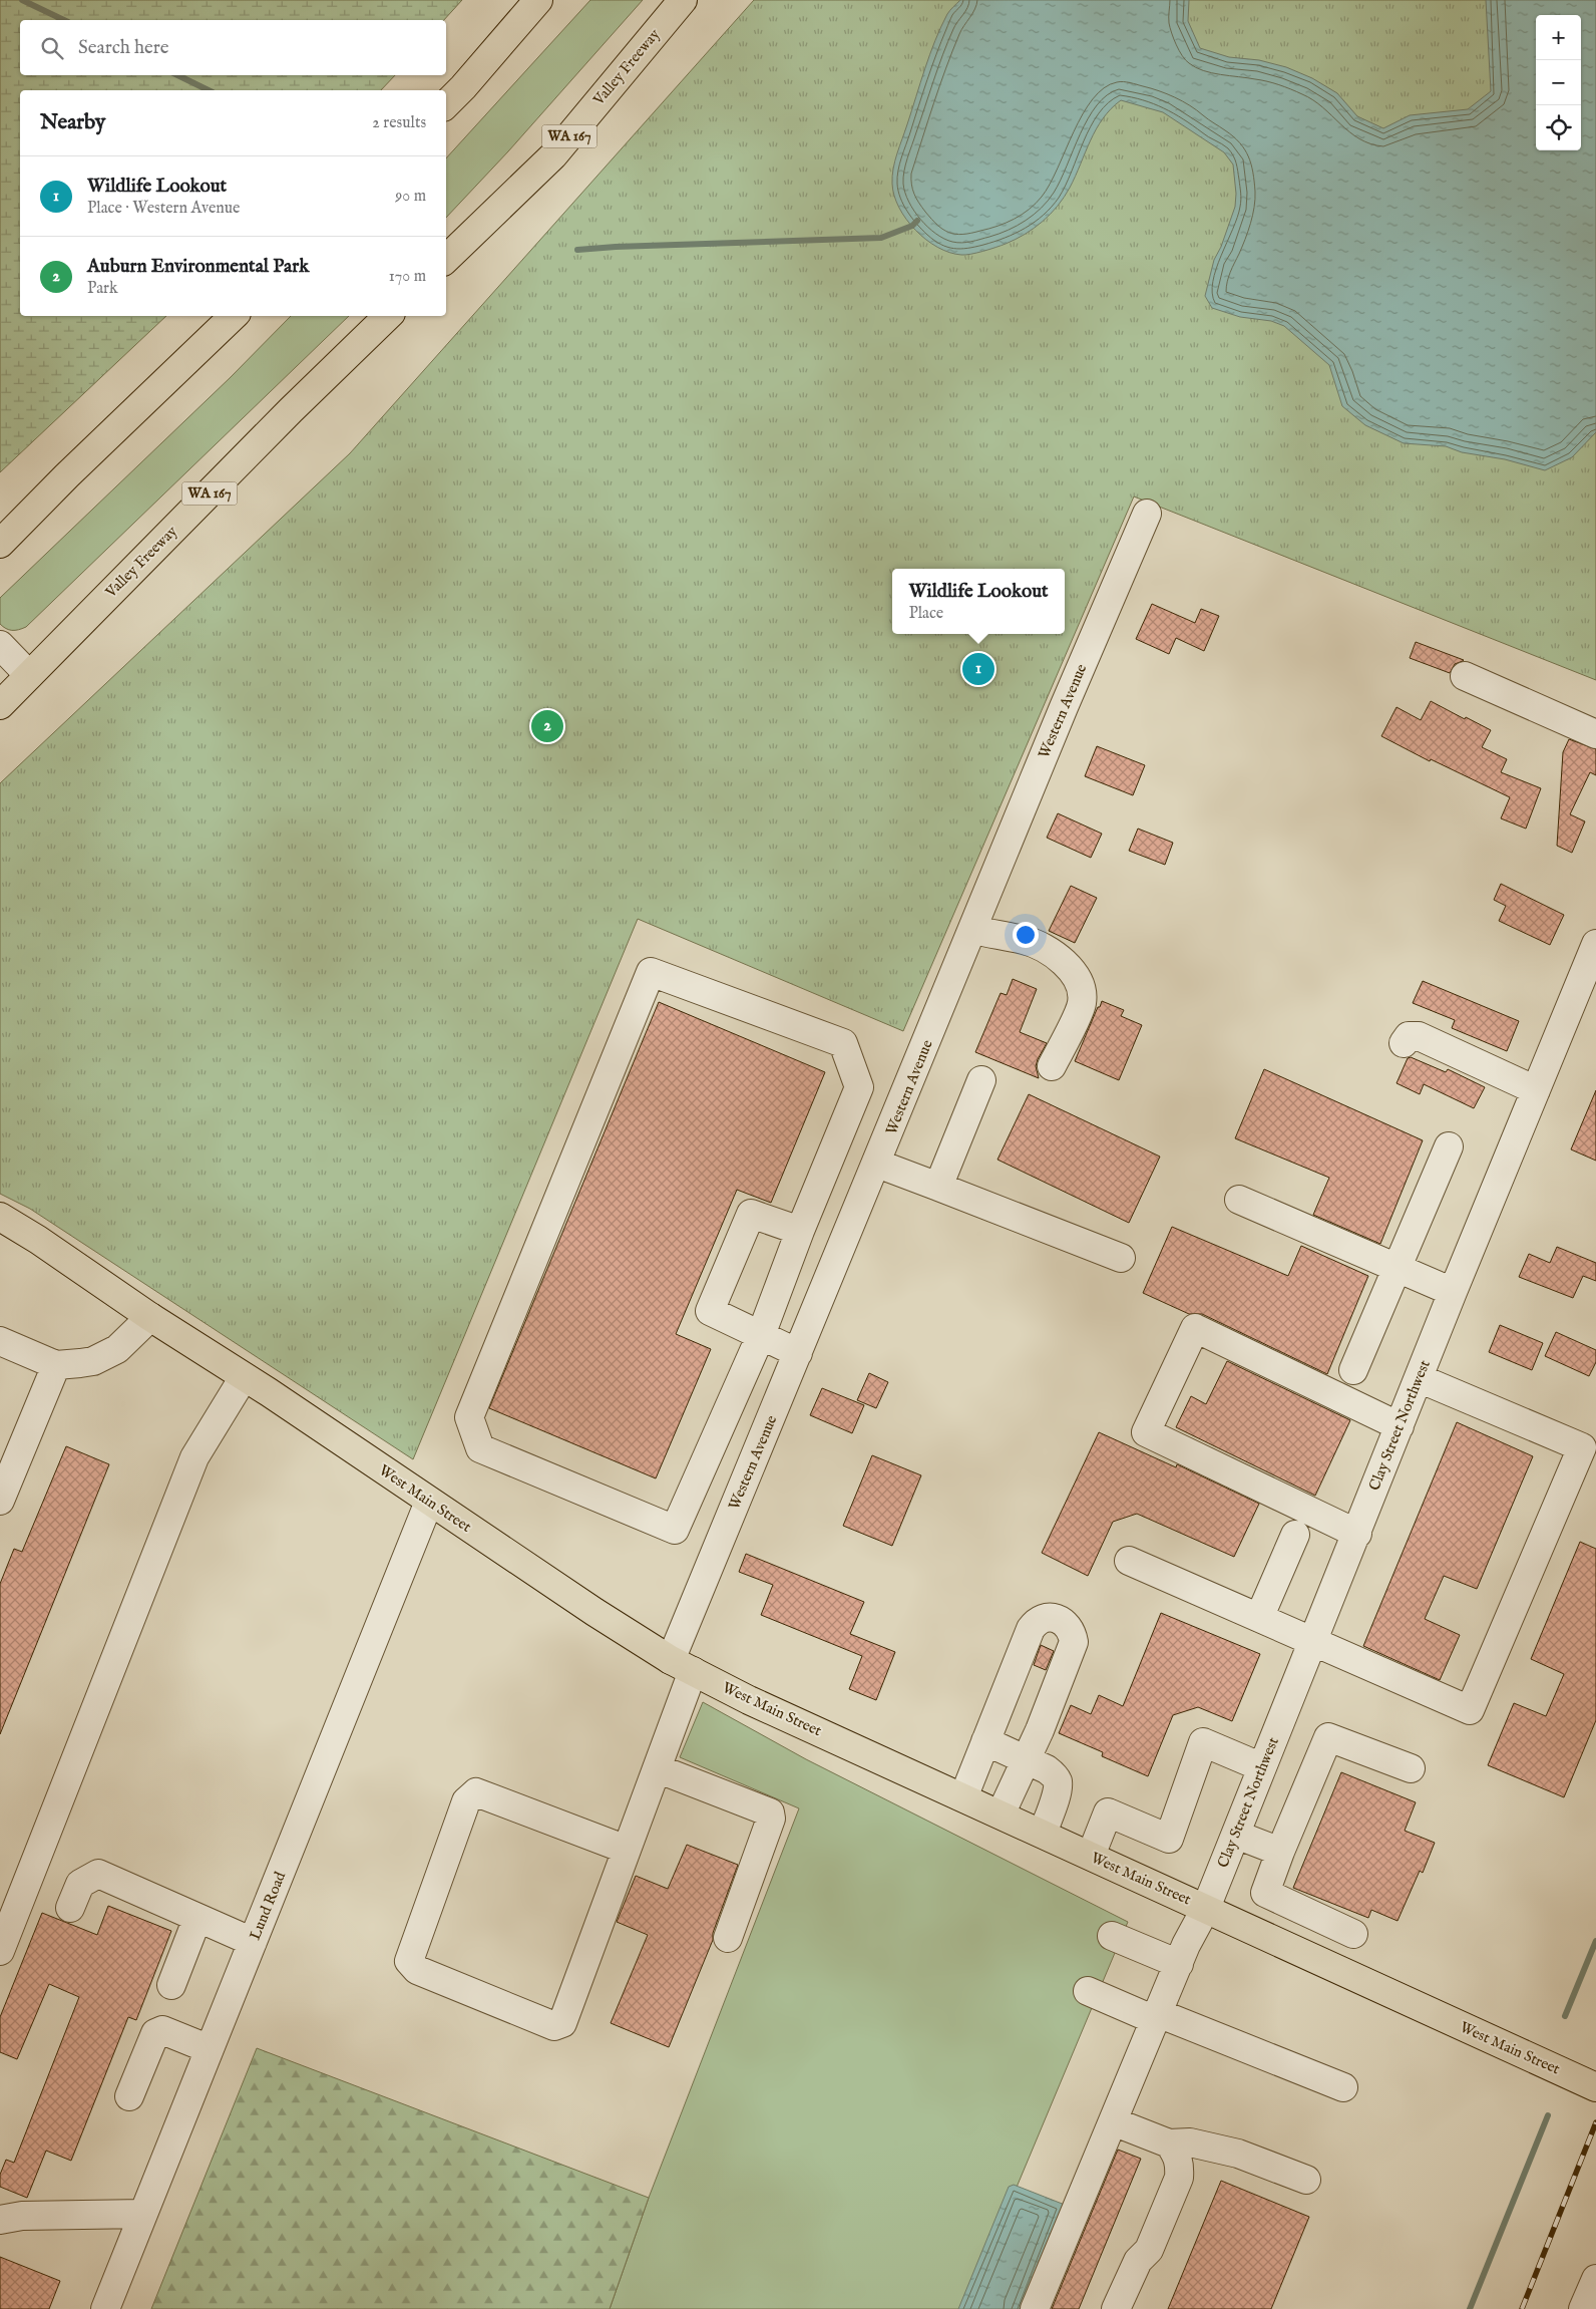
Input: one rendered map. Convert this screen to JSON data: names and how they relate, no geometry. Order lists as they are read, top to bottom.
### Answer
{
  "streets": {
    "main road": ["Valley Freeway", "WA 167", "West Main Street"],
    "street": ["Western Avenue", "Clay Street Northwest", "Lund Road"]
  },
  "crossings": [
    ["Western Avenue", "West Main Street"],
    ["Clay Street Northwest", "West Main Street"],
    ["West Main Street", "Lund Road"]
  ],
  "page": {
    "map_buttons": ["+", "−"],
    "search": "Search here",
    "heading": ["Nearby", "2 results"],
    "list": [
      {
        "mark": "1",
        "name": "Wildlife Lookout",
        "note": "Place · Western Avenue",
        "value": "90 m"
      },
      {
        "mark": "2",
        "name": "Auburn Environmental Park",
        "note": "Park",
        "value": "170 m"
      }
    ],
    "popup": ["Wildlife Lookout", "Place"],
    "pins": ["1", "2"]
  }
}
